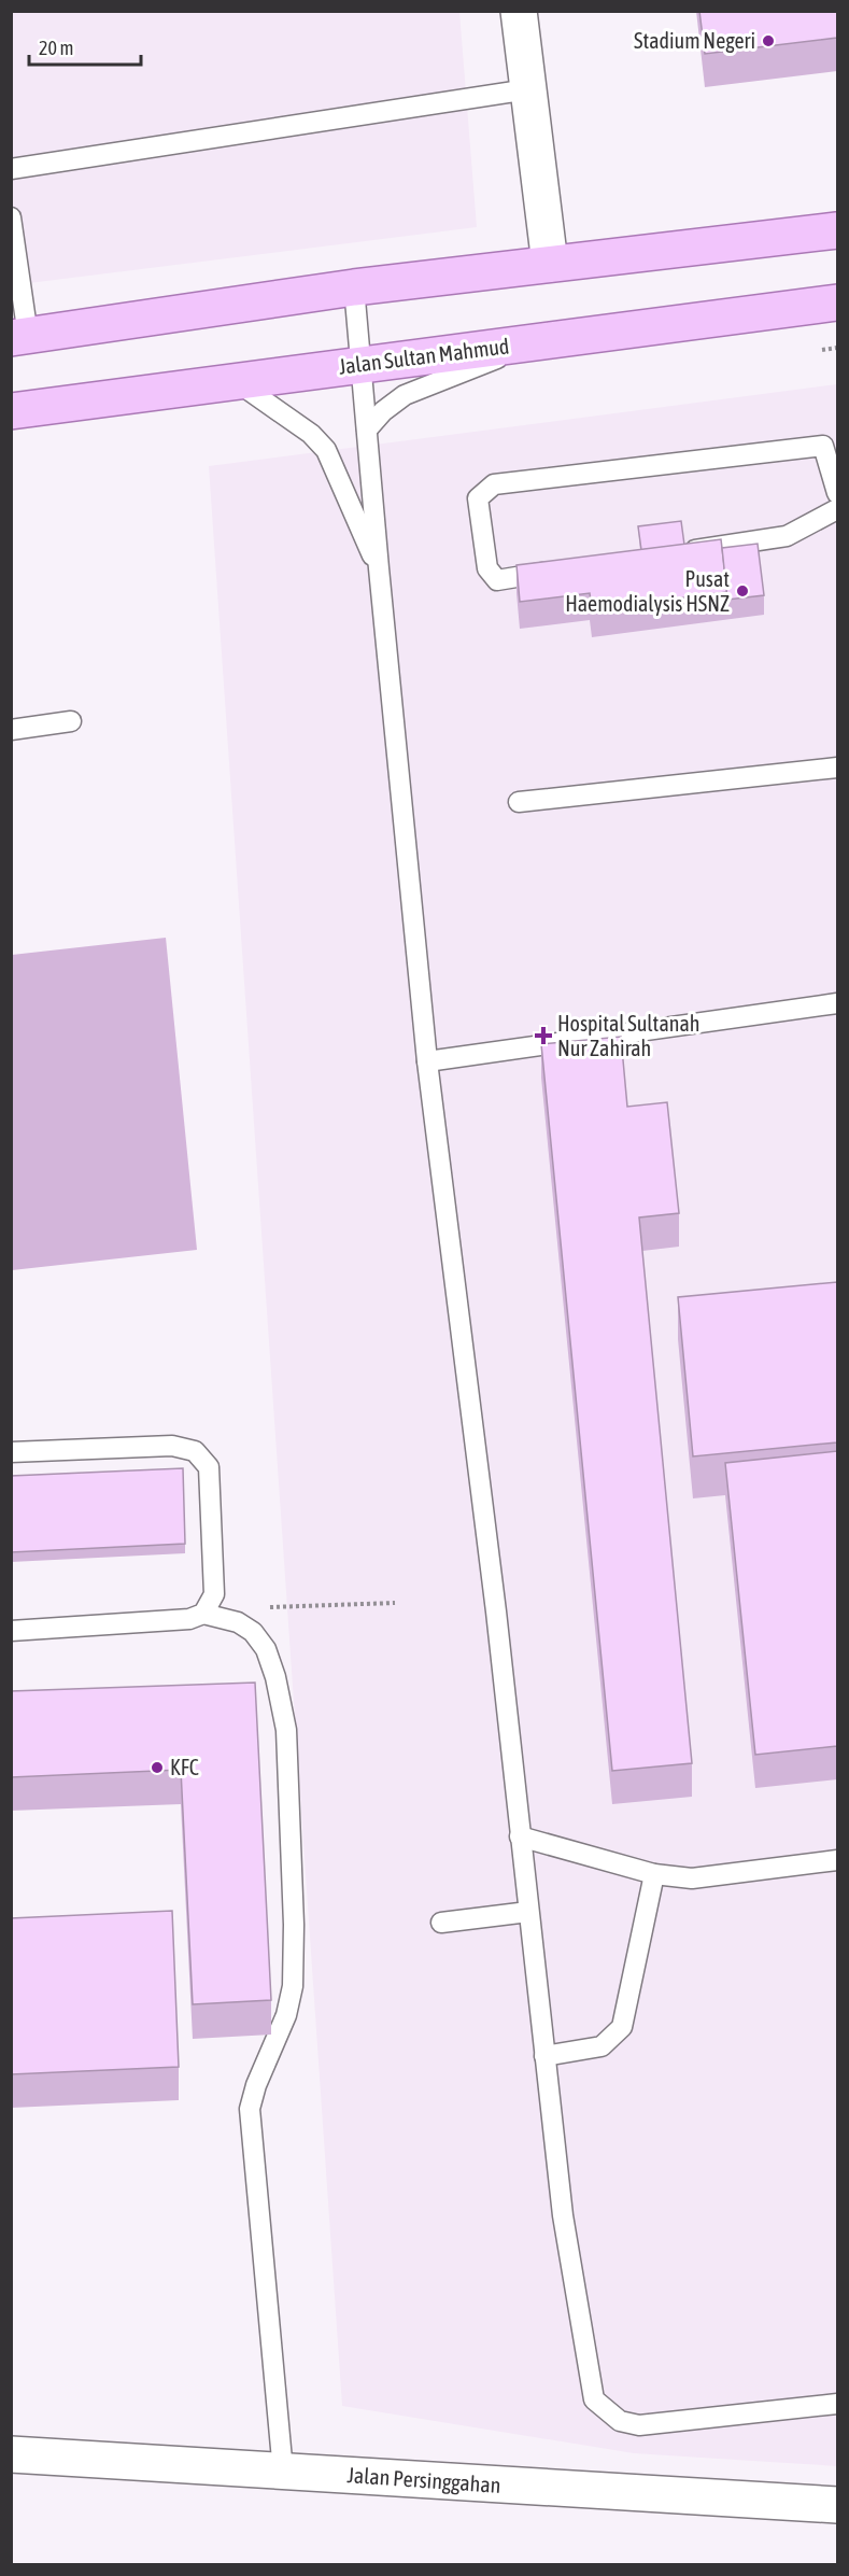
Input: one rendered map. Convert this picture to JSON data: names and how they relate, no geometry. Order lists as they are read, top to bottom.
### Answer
{
  "streets": {
    "main road": ["Jalan Sultan Mahmud"],
    "street": ["Jalan Persinggahan"]
  },
  "places": {
    "other": ["Stadium Negeri", "Pusat Haemodialysis HSNZ", "KFC"],
    "health": ["Hospital Sultanah Nur Zahirah"]
  },
  "scale_bar": "20 m"
}
